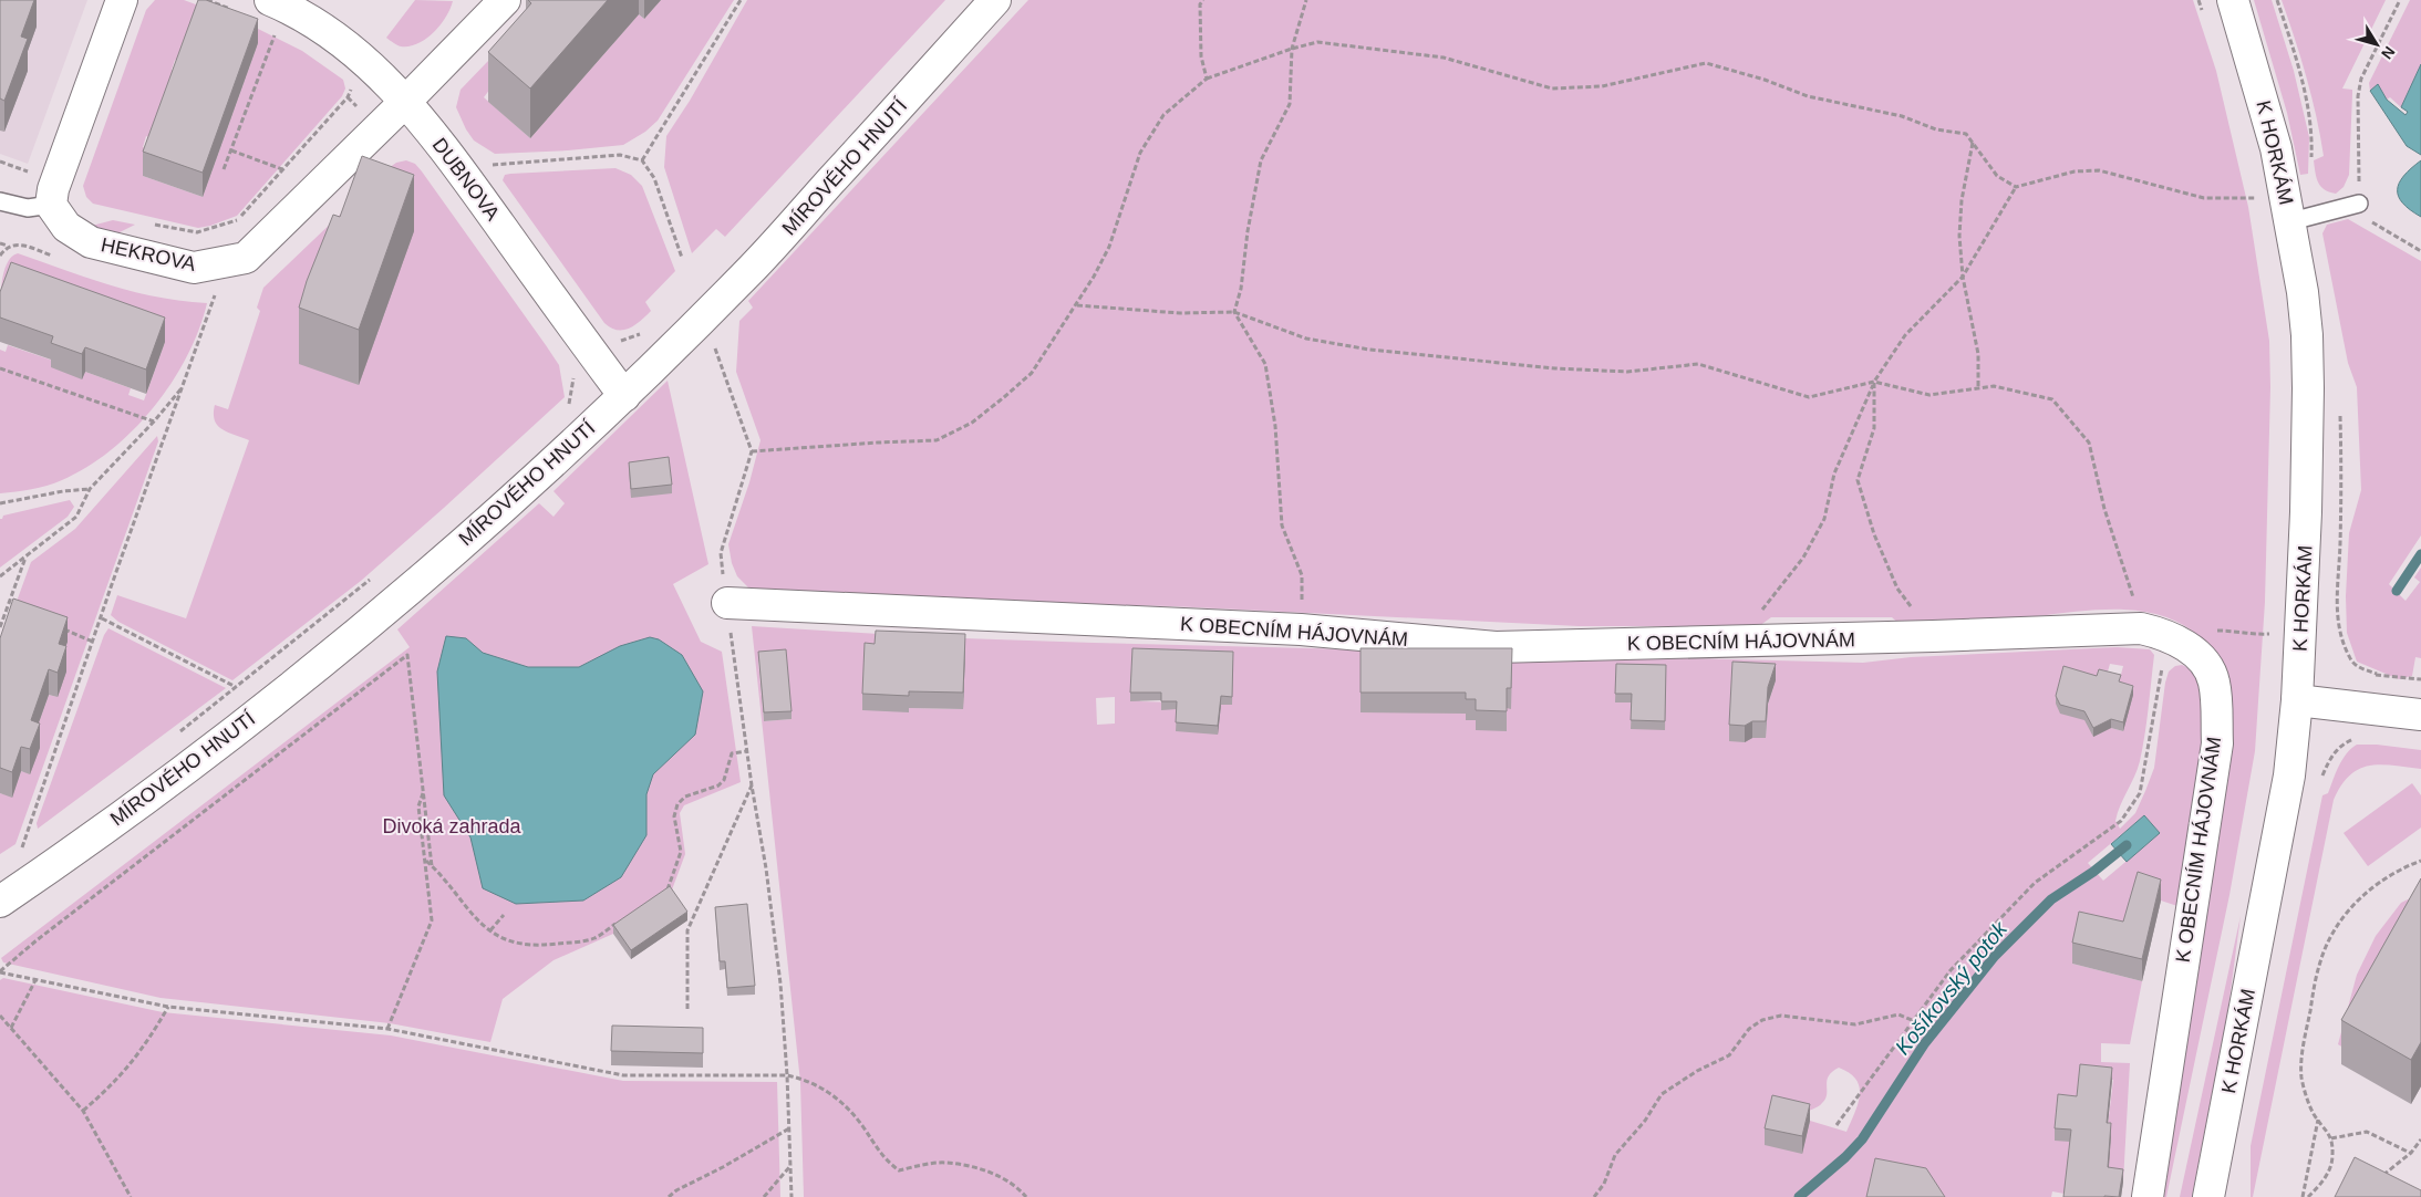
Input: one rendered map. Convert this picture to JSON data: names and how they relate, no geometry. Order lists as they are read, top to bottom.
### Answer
{
  "streets": {
    "street": [
      "K HORKÁM",
      "MÍROVÉHO HNUTÍ",
      "DUBNOVA",
      "HEKROVA",
      "K OBECNÍM HÁJOVNÁM"
    ]
  },
  "crossings": [
    ["MÍROVÉHO HNUTÍ", "DUBNOVA"],
    ["DUBNOVA", "HEKROVA"]
  ],
  "water": ["Košíkovský potok"],
  "parks": ["Divoká zahrada"],
  "north": "bottom right"
}
